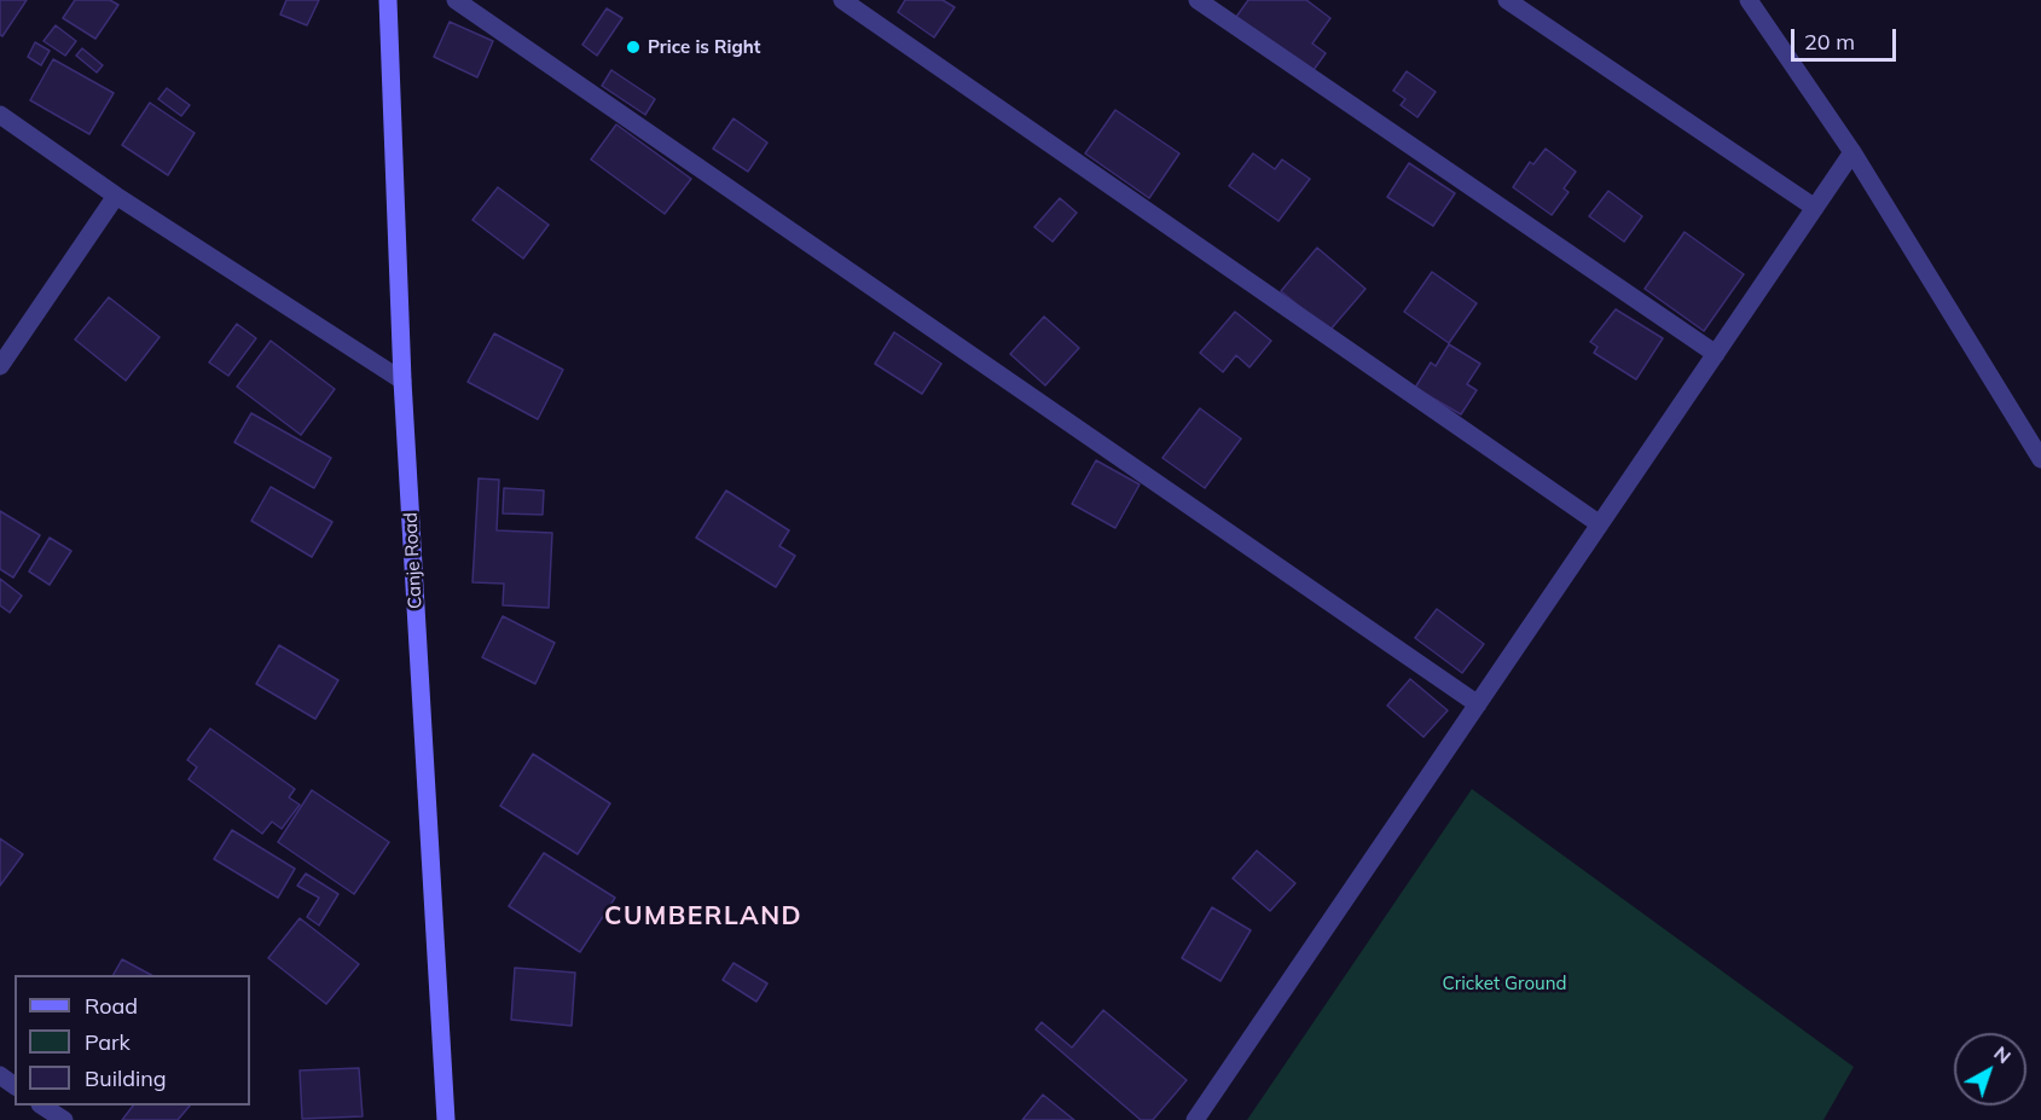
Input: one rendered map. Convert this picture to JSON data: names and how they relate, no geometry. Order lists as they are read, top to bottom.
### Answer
{
  "streets": {
    "street": ["Canje Road"]
  },
  "districts": ["CUMBERLAND"],
  "parks": ["Cricket Ground"],
  "places": ["Price is Right"],
  "legend": ["Road", "Park", "Building"],
  "scale_bar": "20 m",
  "north": "top right"
}
